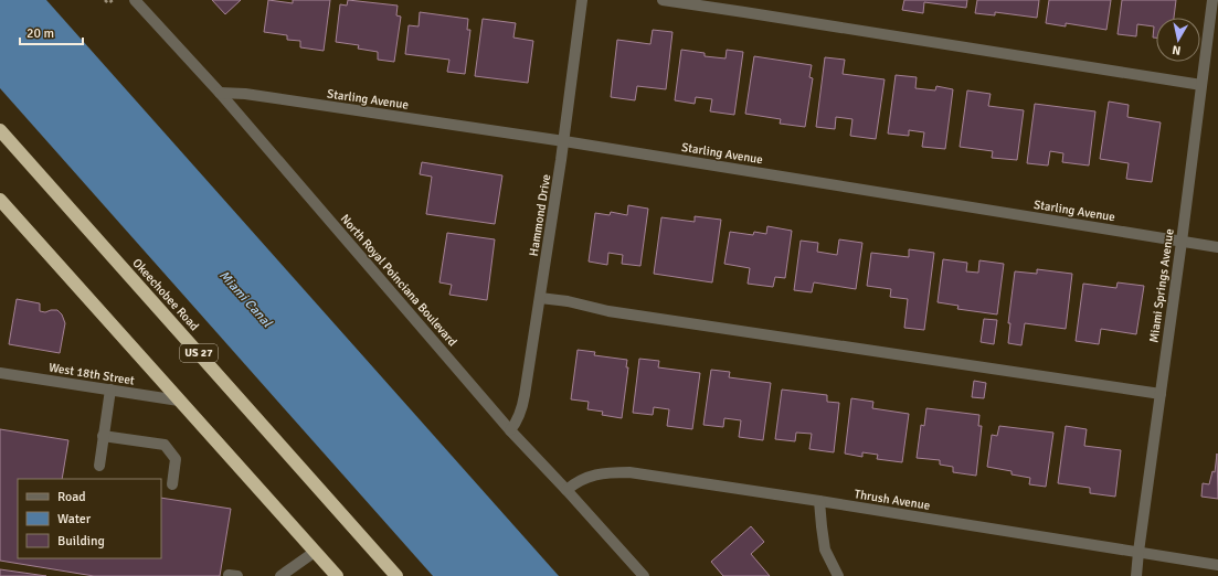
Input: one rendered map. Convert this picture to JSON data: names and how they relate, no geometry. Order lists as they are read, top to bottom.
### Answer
{
  "streets": {
    "highway": ["Okeechobee Road", "US 27"],
    "street": [
      "Starling Avenue",
      "Hammond Drive",
      "North Royal Poinciana Boulevard",
      "Miami Springs Avenue",
      "West 18th Street",
      "Thrush Avenue"
    ]
  },
  "crossings": [
    ["Starling Avenue", "Hammond Drive"],
    ["Starling Avenue", "North Royal Poinciana Boulevard"],
    ["Starling Avenue", "Miami Springs Avenue"],
    ["Hammond Drive", "North Royal Poinciana Boulevard"],
    ["North Royal Poinciana Boulevard", "Thrush Avenue"],
    ["Miami Springs Avenue", "Thrush Avenue"]
  ],
  "water": ["Miami Canal"],
  "legend": ["Road", "Water", "Building"],
  "scale_bar": "20 m",
  "north": "bottom"
}
